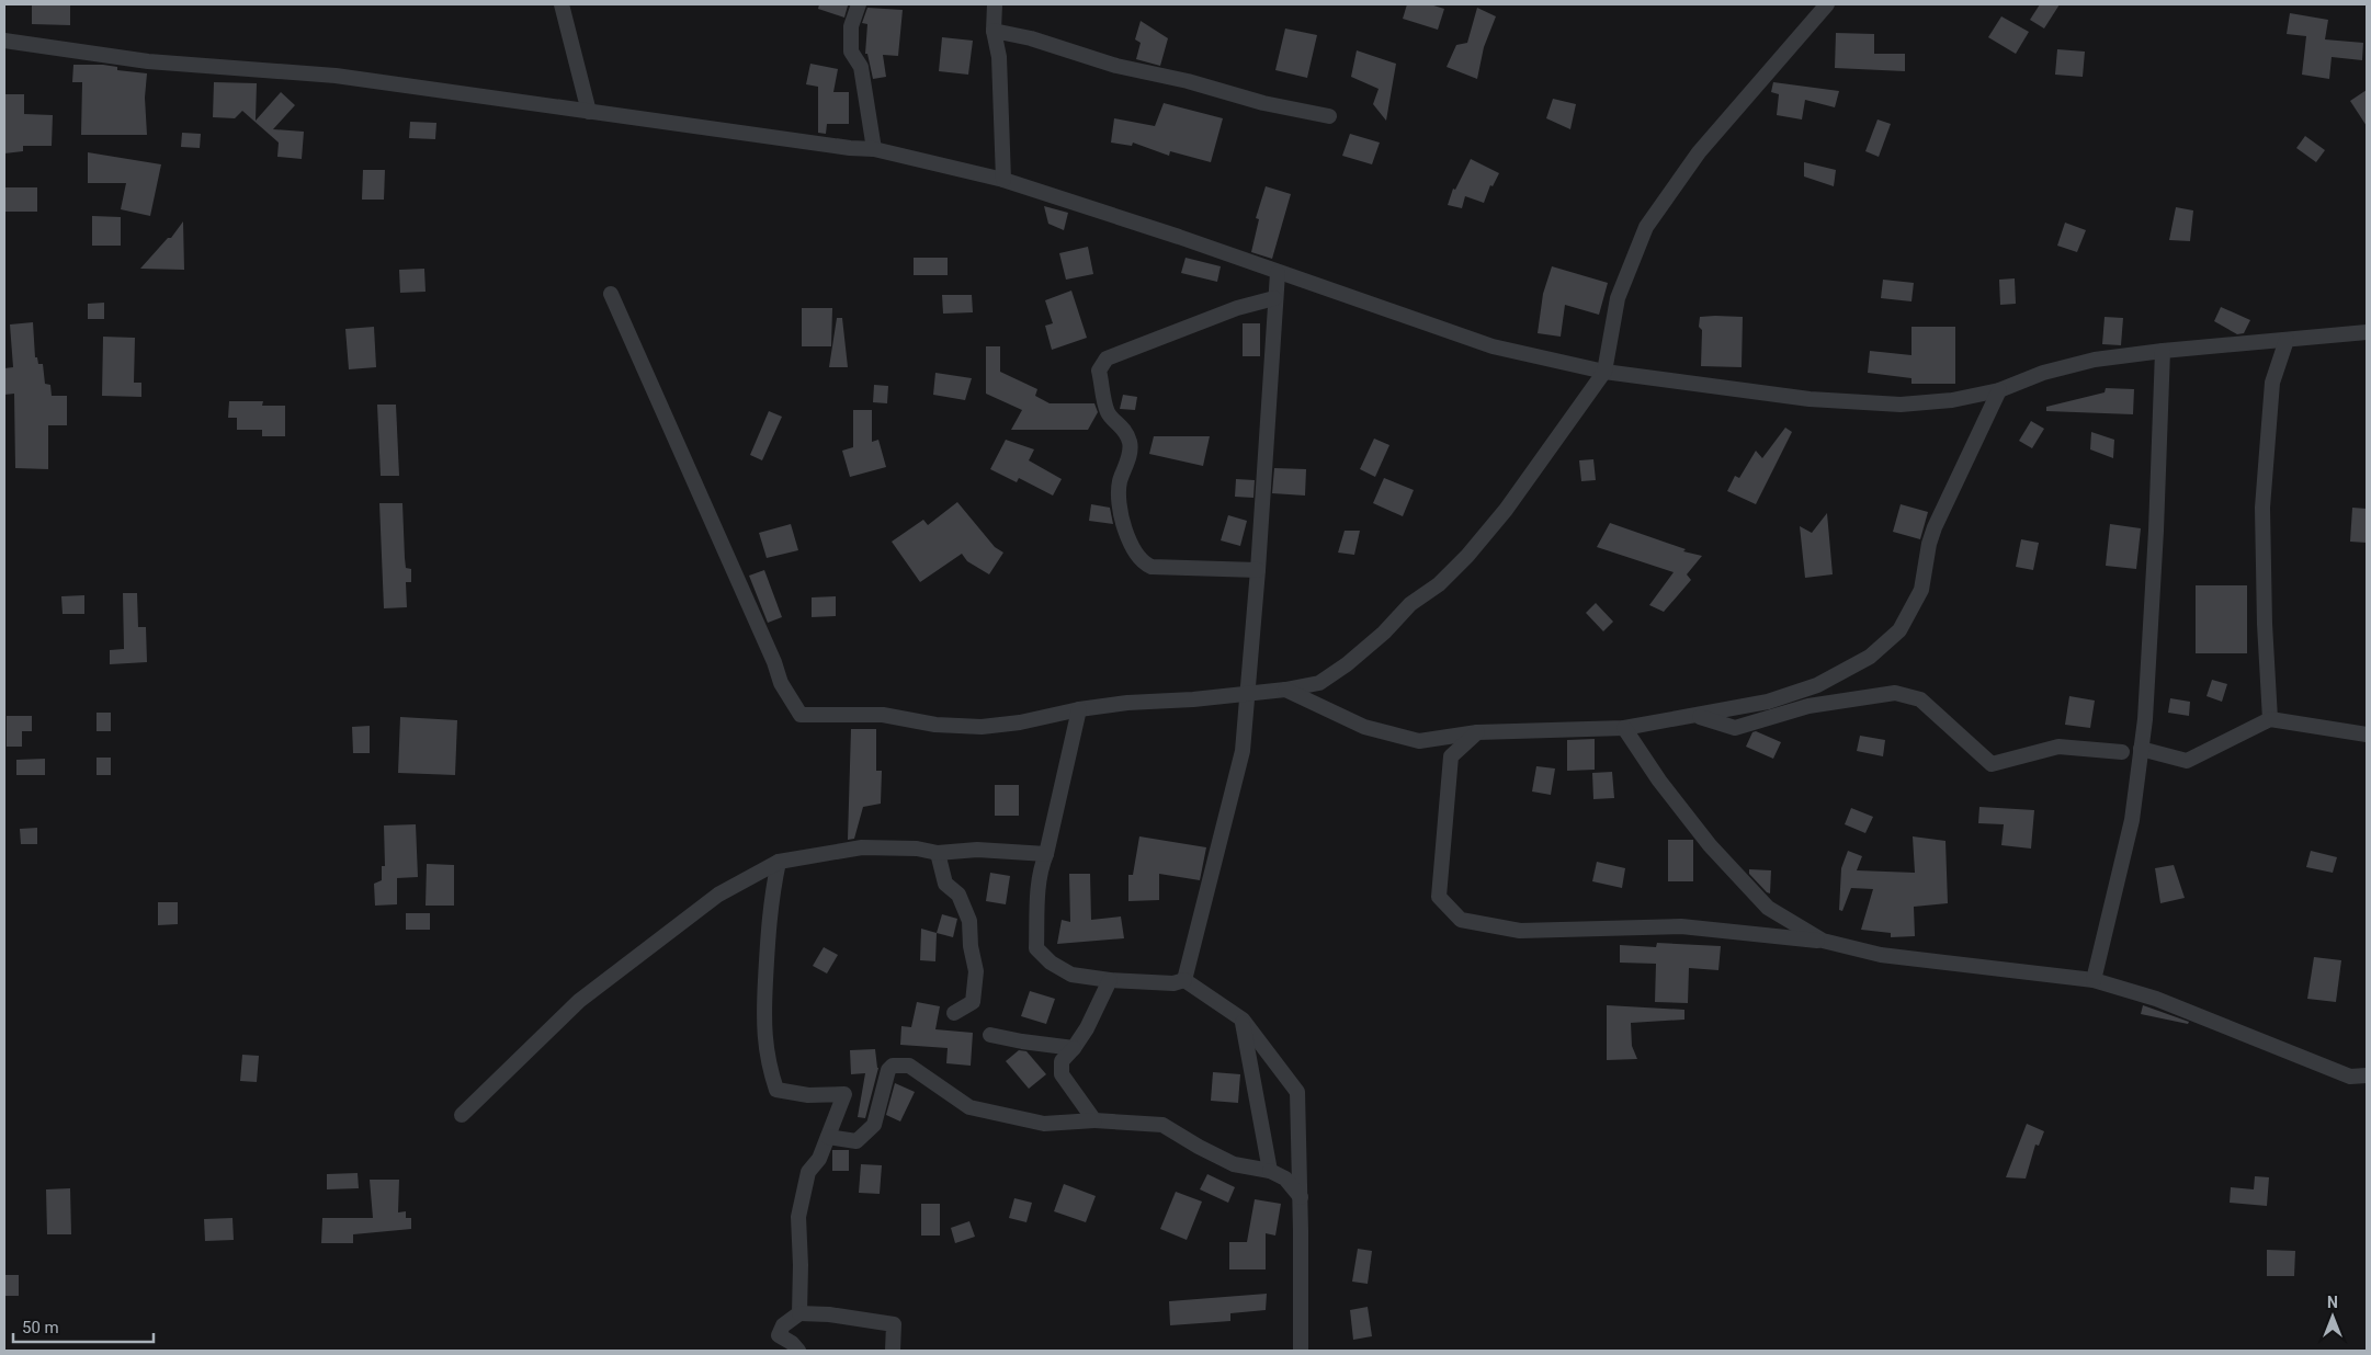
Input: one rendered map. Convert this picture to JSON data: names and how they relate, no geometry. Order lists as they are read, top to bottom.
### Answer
{
  "scale_bar": "50 m",
  "north": "top"
}
